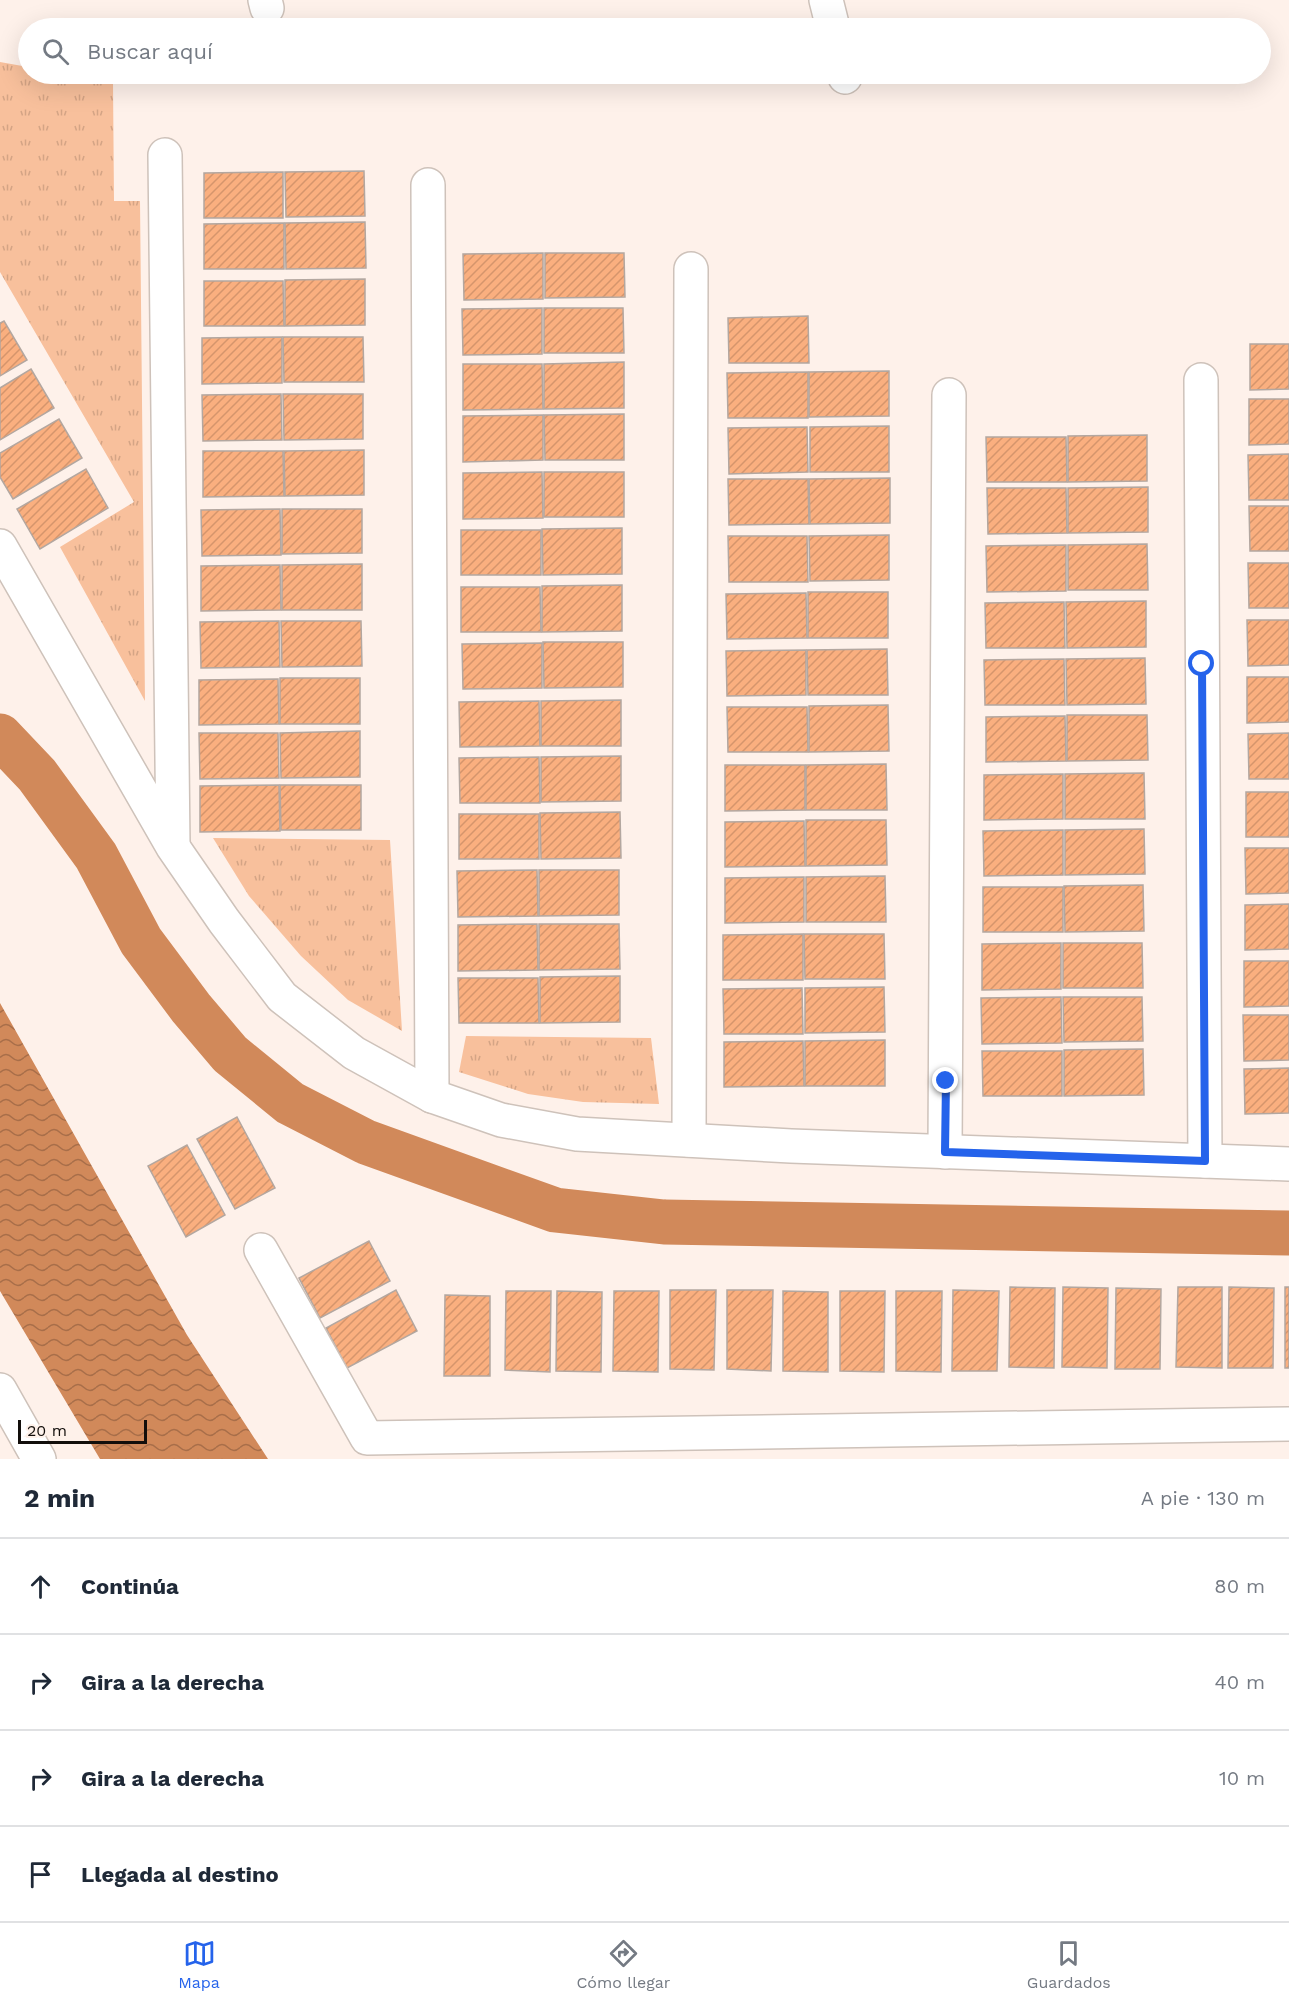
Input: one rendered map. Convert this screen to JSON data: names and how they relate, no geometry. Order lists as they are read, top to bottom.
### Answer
{
  "scale_bar": "20 m",
  "page": {
    "search": "Buscar aquí",
    "scale": "20 m",
    "heading": ["2 min", "A pie · 130 m"],
    "list": [
      ["Continúa", "80 m"],
      ["Gira a la derecha", "40 m"],
      ["Gira a la derecha", "10 m"],
      "Llegada al destino"
    ],
    "nav": ["Mapa", "Cómo llegar", "Guardados"]
  }
}
